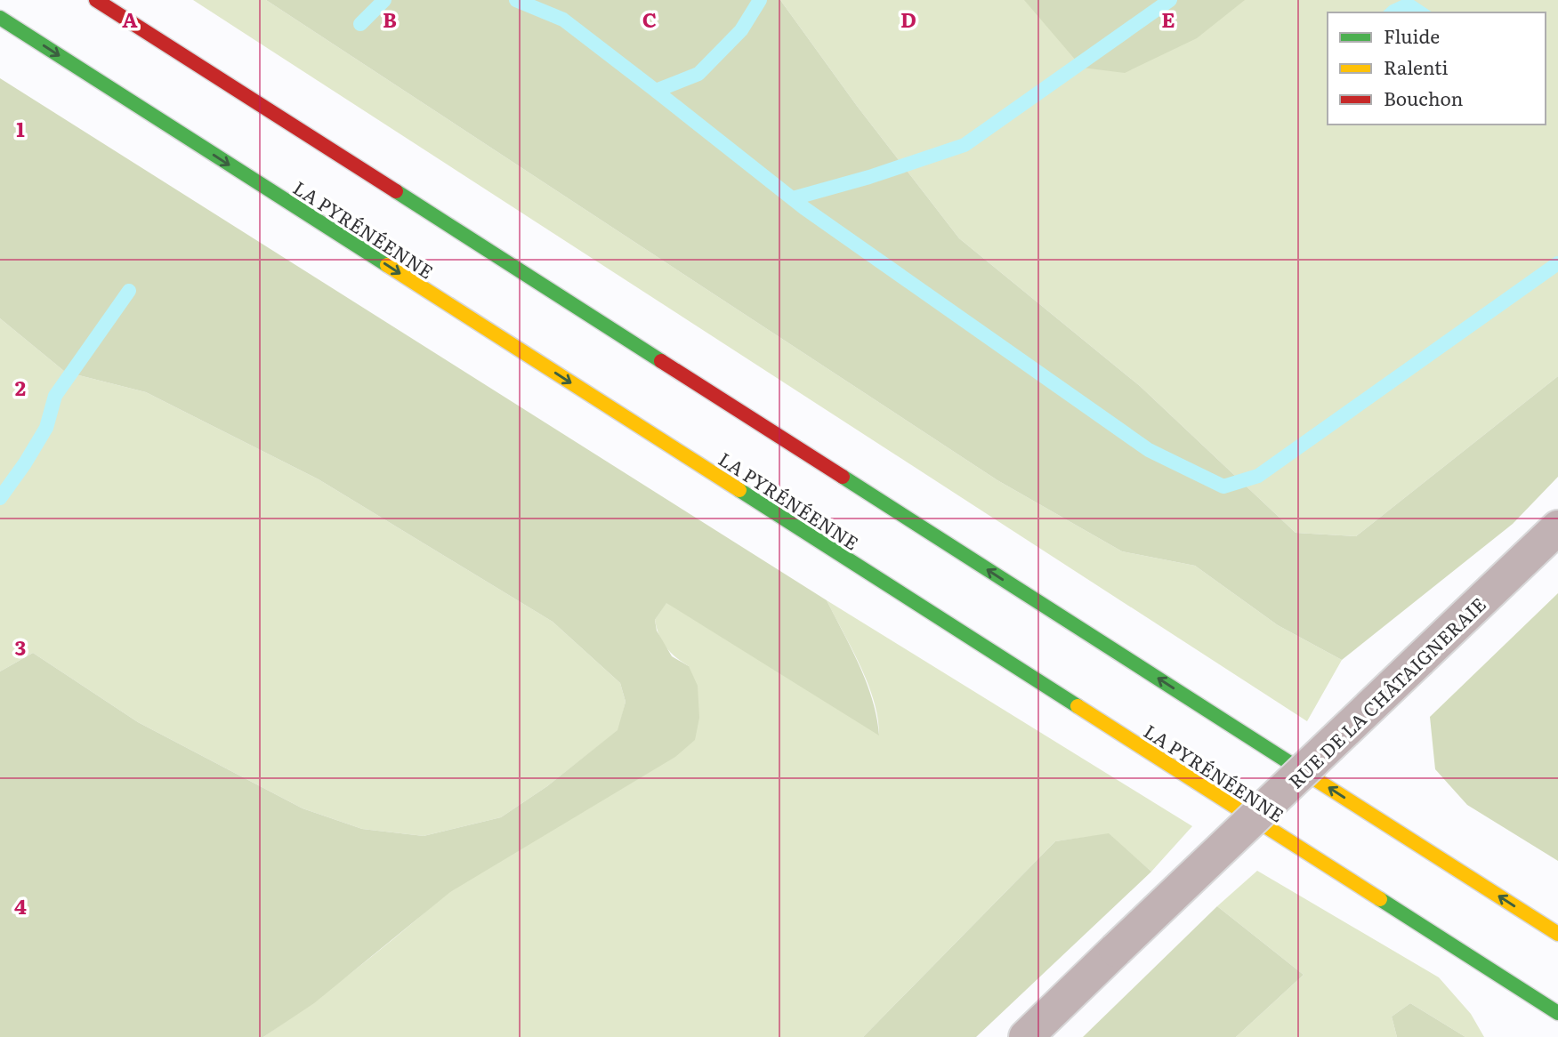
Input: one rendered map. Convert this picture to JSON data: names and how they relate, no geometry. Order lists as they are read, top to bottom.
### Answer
{
  "streets": {
    "highway": ["LA PYRÉNÉENNE"],
    "street": ["RUE DE LA CHÂTAIGNERAIE"]
  },
  "legend": ["Fluide", "Ralenti", "Bouchon"],
  "grid": {
    "columns": [
      "A",
      "B",
      "C",
      "D",
      "E"
    ],
    "rows": [
      "1",
      "2",
      "3",
      "4"
    ]
  }
}
